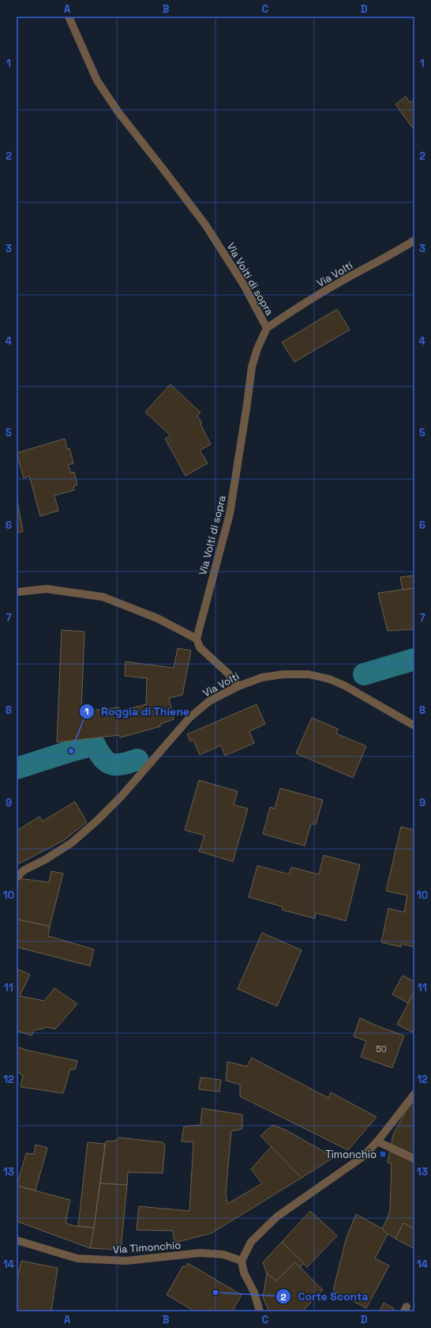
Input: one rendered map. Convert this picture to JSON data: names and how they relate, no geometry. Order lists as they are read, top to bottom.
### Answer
{
  "streets": {
    "street": ["Via Volti", "Via Volti di sopra", "Via Timonchio"]
  },
  "crossings": [
    ["Via Volti", "Via Volti di sopra"]
  ],
  "places": {
    "other": ["Roggia di Thiene", "Corte Sconta"],
    "transit": ["Timonchio"]
  },
  "house_numbers": ["50"],
  "grid": {
    "columns": [
      "A",
      "B",
      "C",
      "D"
    ],
    "rows": [
      "1",
      "2",
      "3",
      "4",
      "5",
      "6",
      "7",
      "8",
      "9",
      "10",
      "11",
      "12",
      "13",
      "14"
    ]
  }
}
